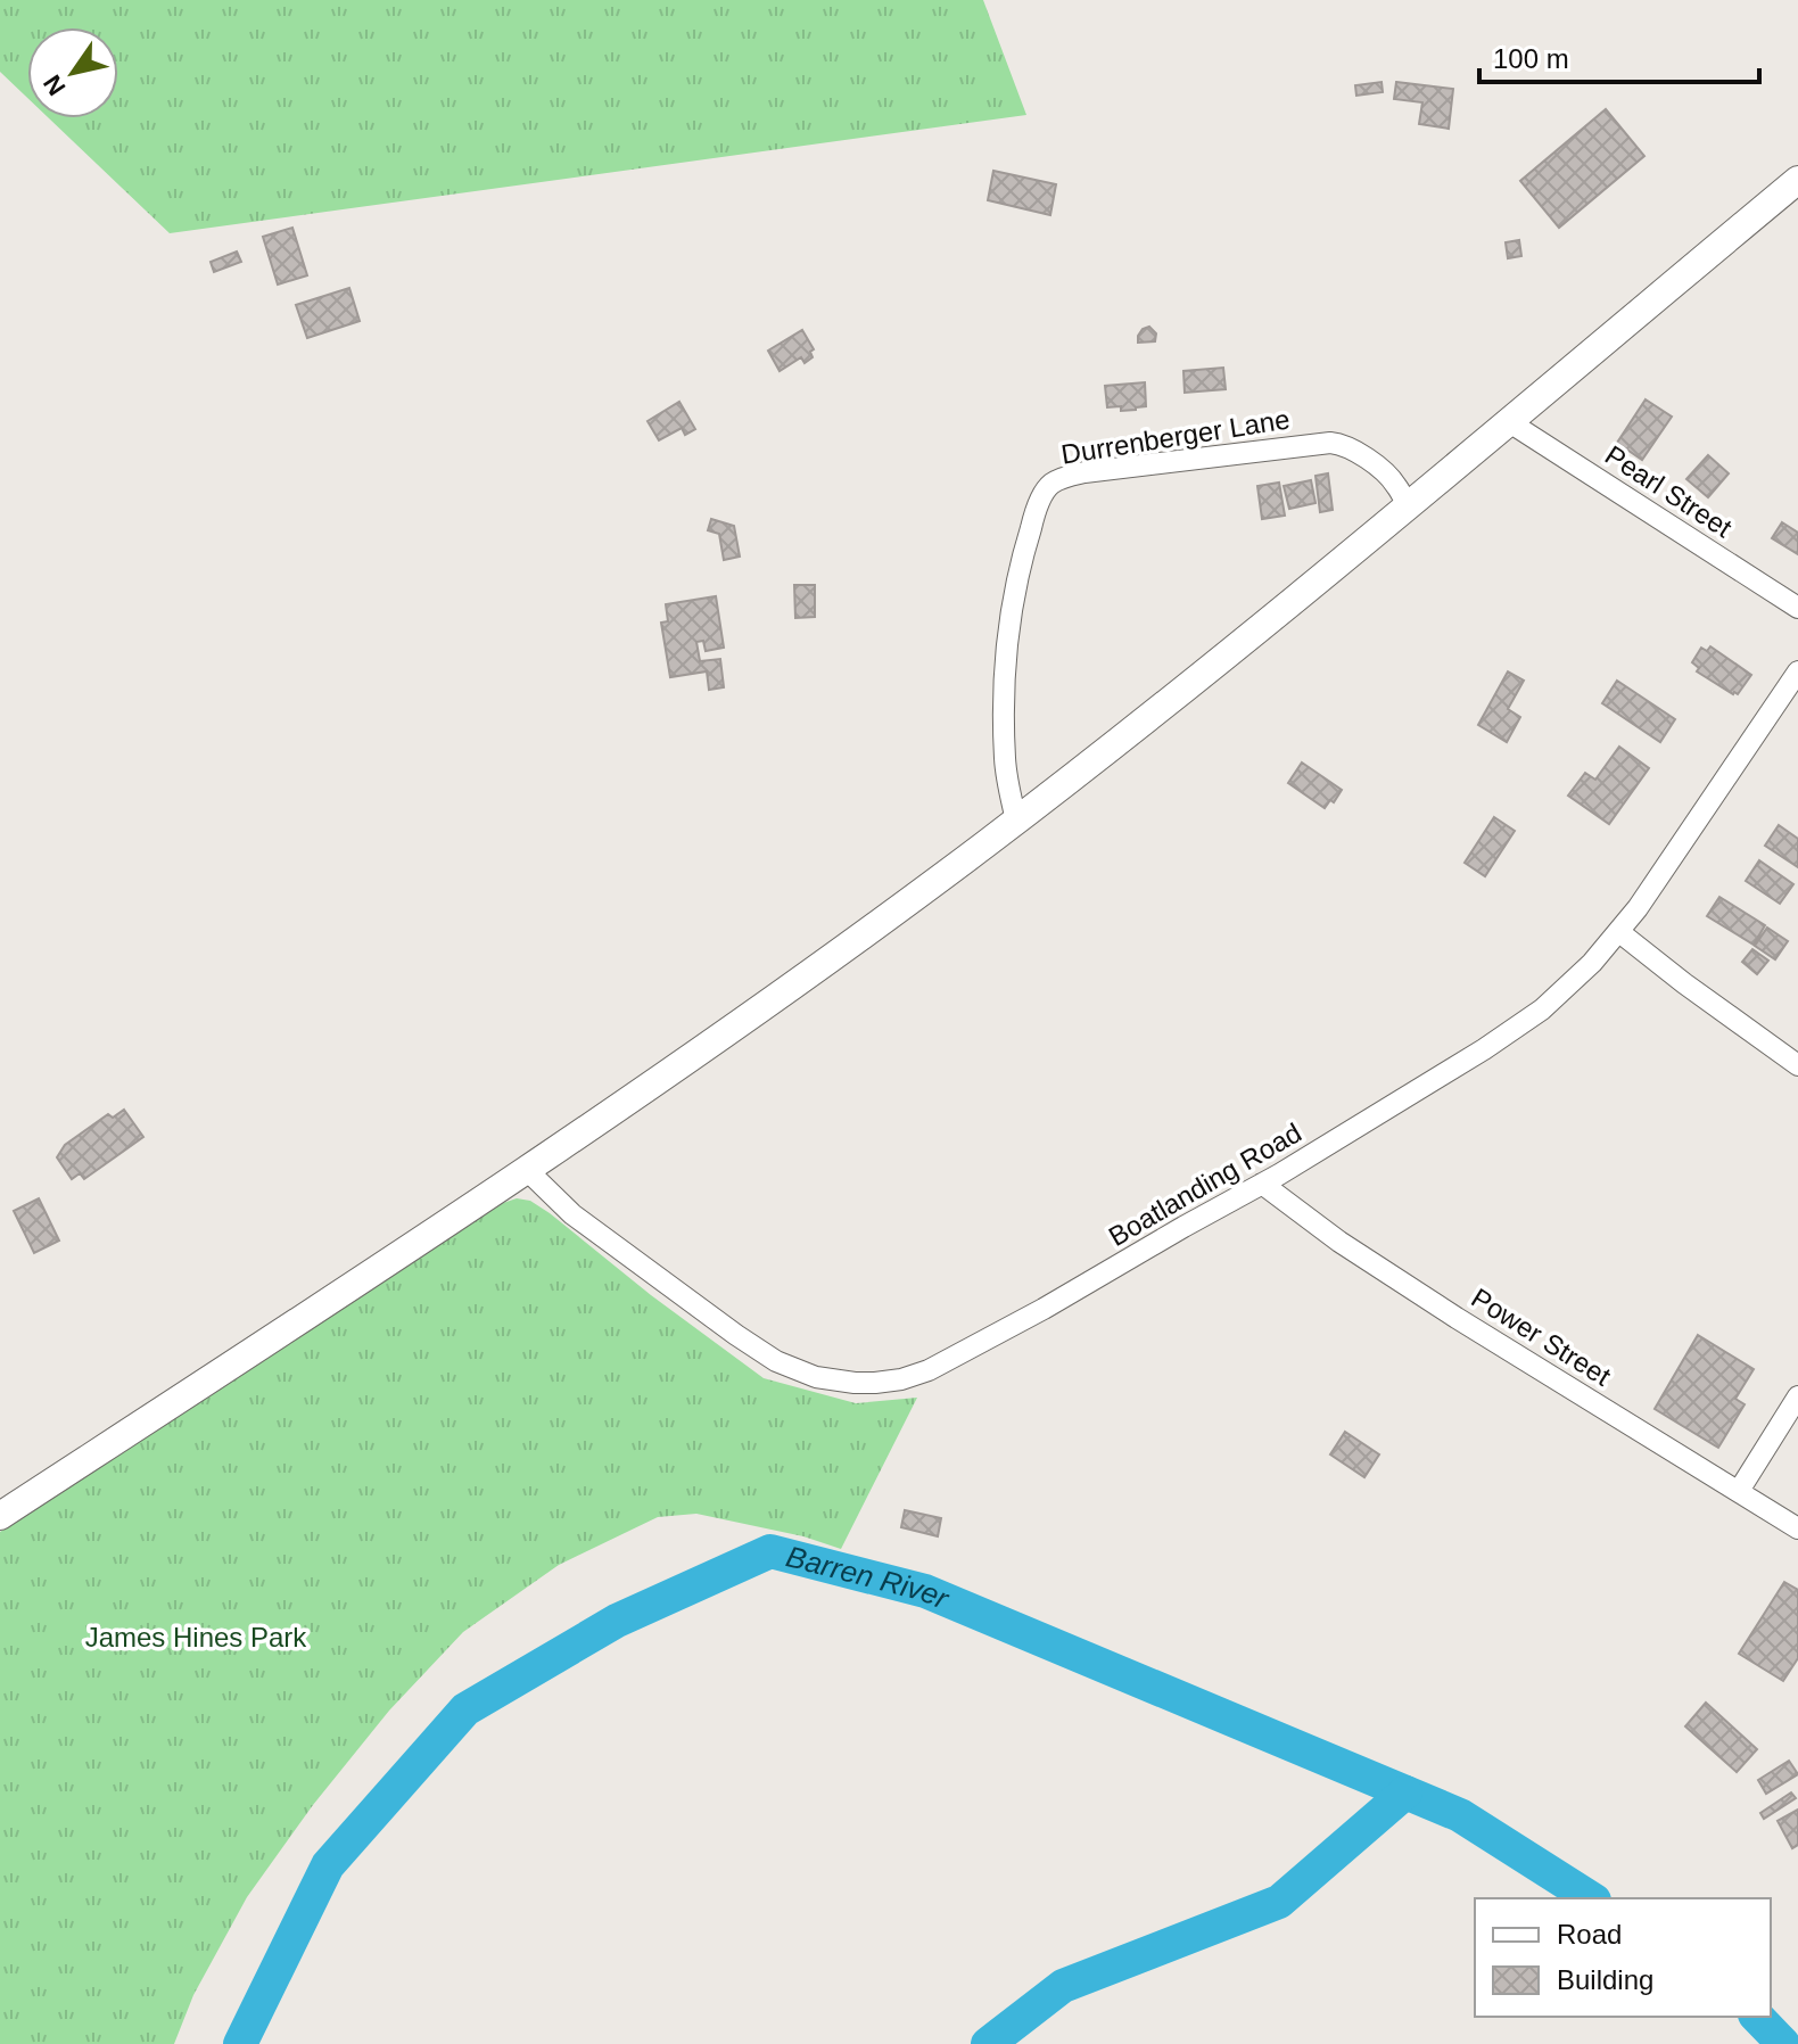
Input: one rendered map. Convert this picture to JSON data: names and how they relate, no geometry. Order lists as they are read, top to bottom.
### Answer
{
  "streets": {
    "street": [
      "Durrenberger Lane",
      "Pearl Street",
      "Boatlanding Road",
      "Power Street"
    ]
  },
  "crossings": [
    ["Boatlanding Road", "Power Street"]
  ],
  "water": ["Barren River"],
  "parks": ["James Hines Park"],
  "legend": ["Road", "Building"],
  "scale_bar": "100 m",
  "north": "bottom left"
}
